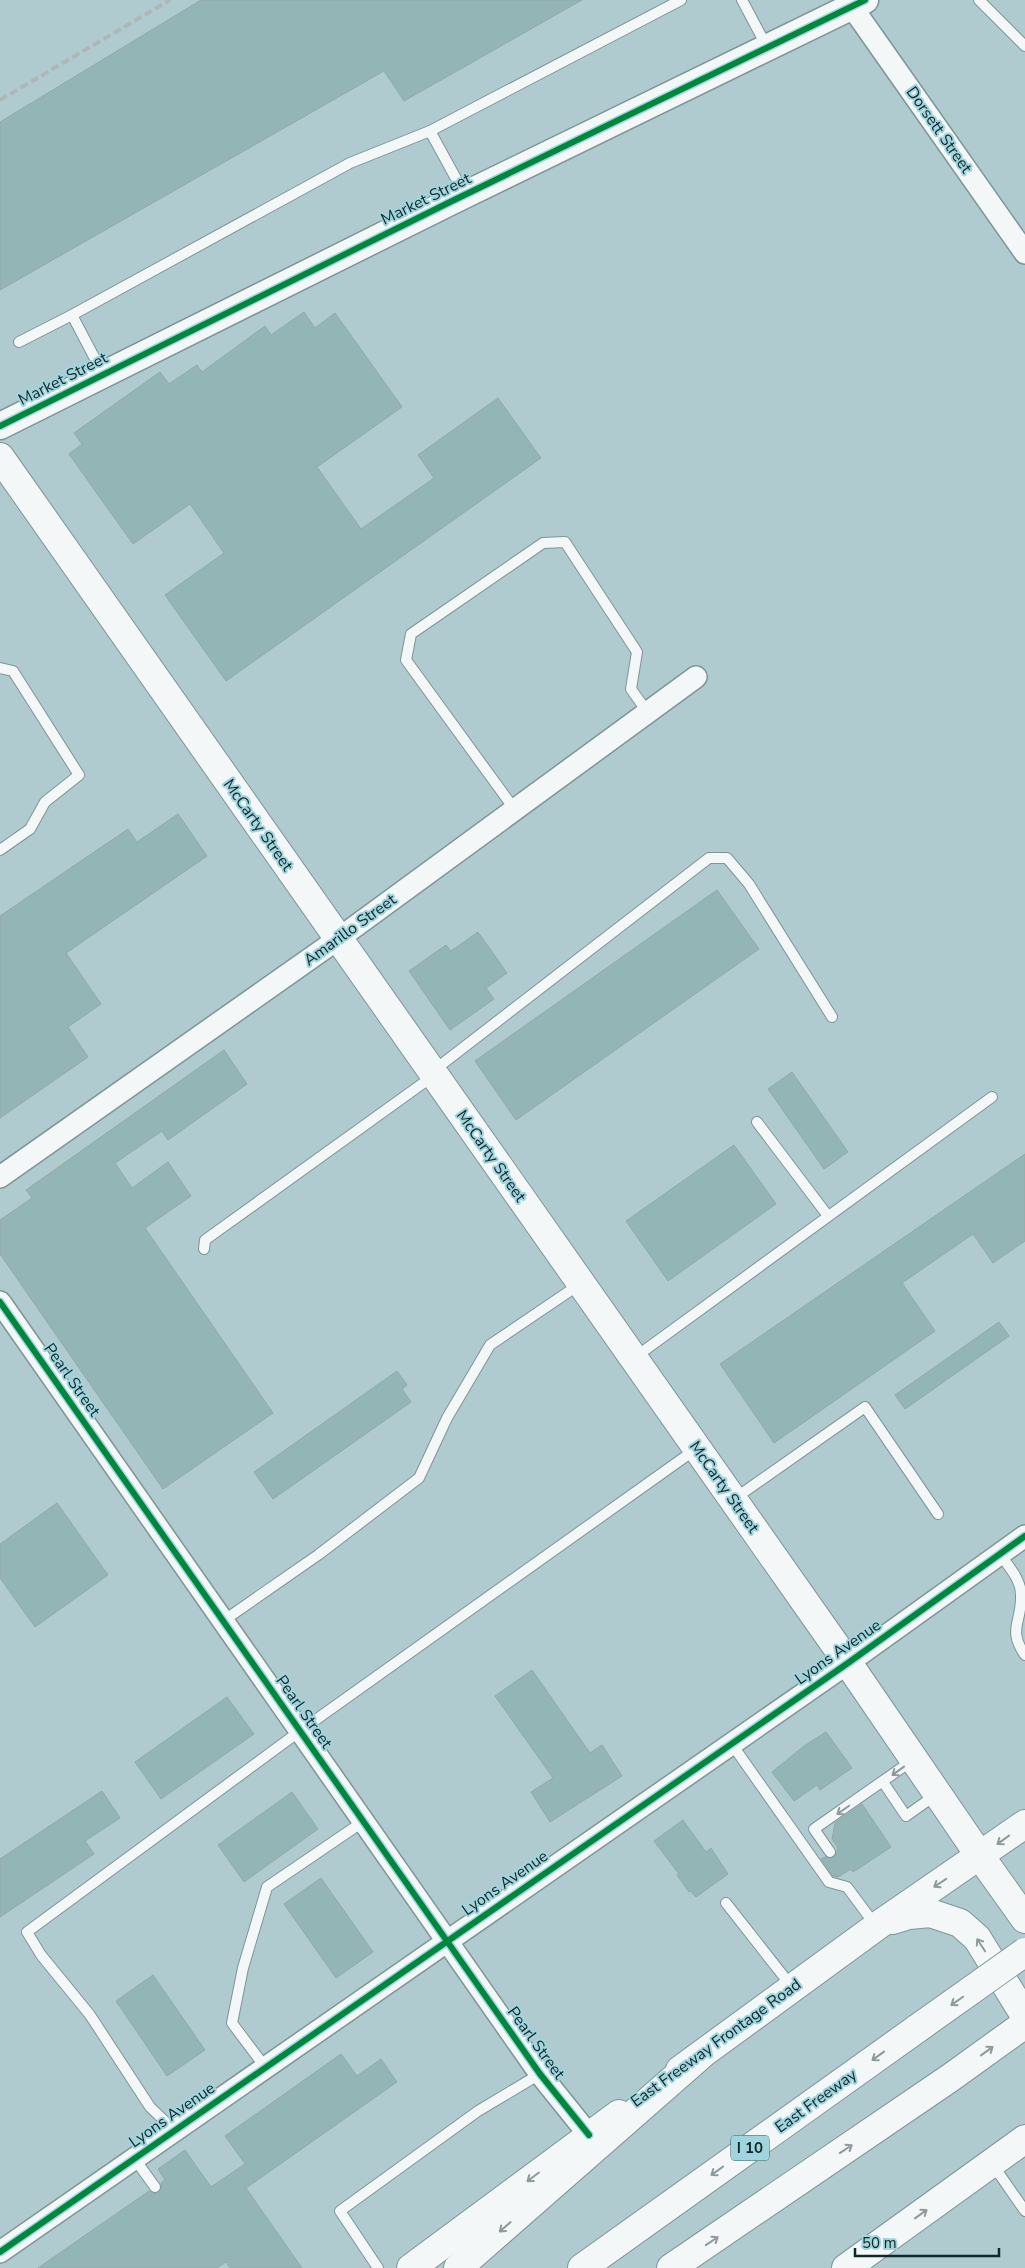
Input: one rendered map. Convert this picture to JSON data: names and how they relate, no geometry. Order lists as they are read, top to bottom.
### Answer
{
  "streets": {
    "main road": [
      "McCarty Street",
      "East Freeway Frontage Road",
      "East Freeway",
      "I 10"
    ],
    "street": [
      "Dorsett Street",
      "Market Street",
      "Amarillo Street",
      "Pearl Street",
      "Lyons Avenue"
    ]
  },
  "crossings": [
    ["Dorsett Street", "Market Street"],
    ["McCarty Street", "Amarillo Street"],
    ["McCarty Street", "Lyons Avenue"],
    ["McCarty Street", "East Freeway Frontage Road"],
    ["Pearl Street", "Lyons Avenue"],
    ["Pearl Street", "East Freeway Frontage Road"]
  ],
  "scale_bar": "50 m"
}
